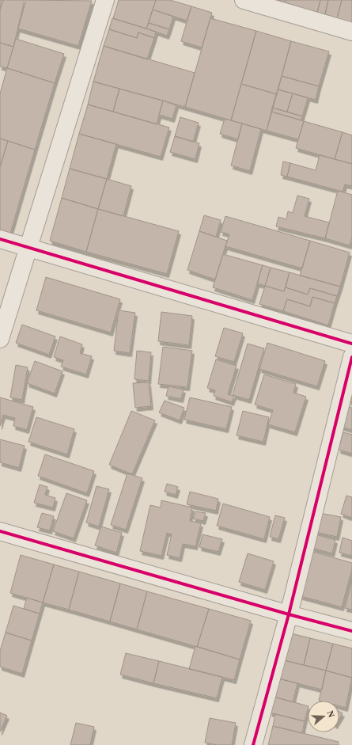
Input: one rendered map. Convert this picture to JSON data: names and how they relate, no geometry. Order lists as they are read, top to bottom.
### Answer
{
  "north": "right"
}
